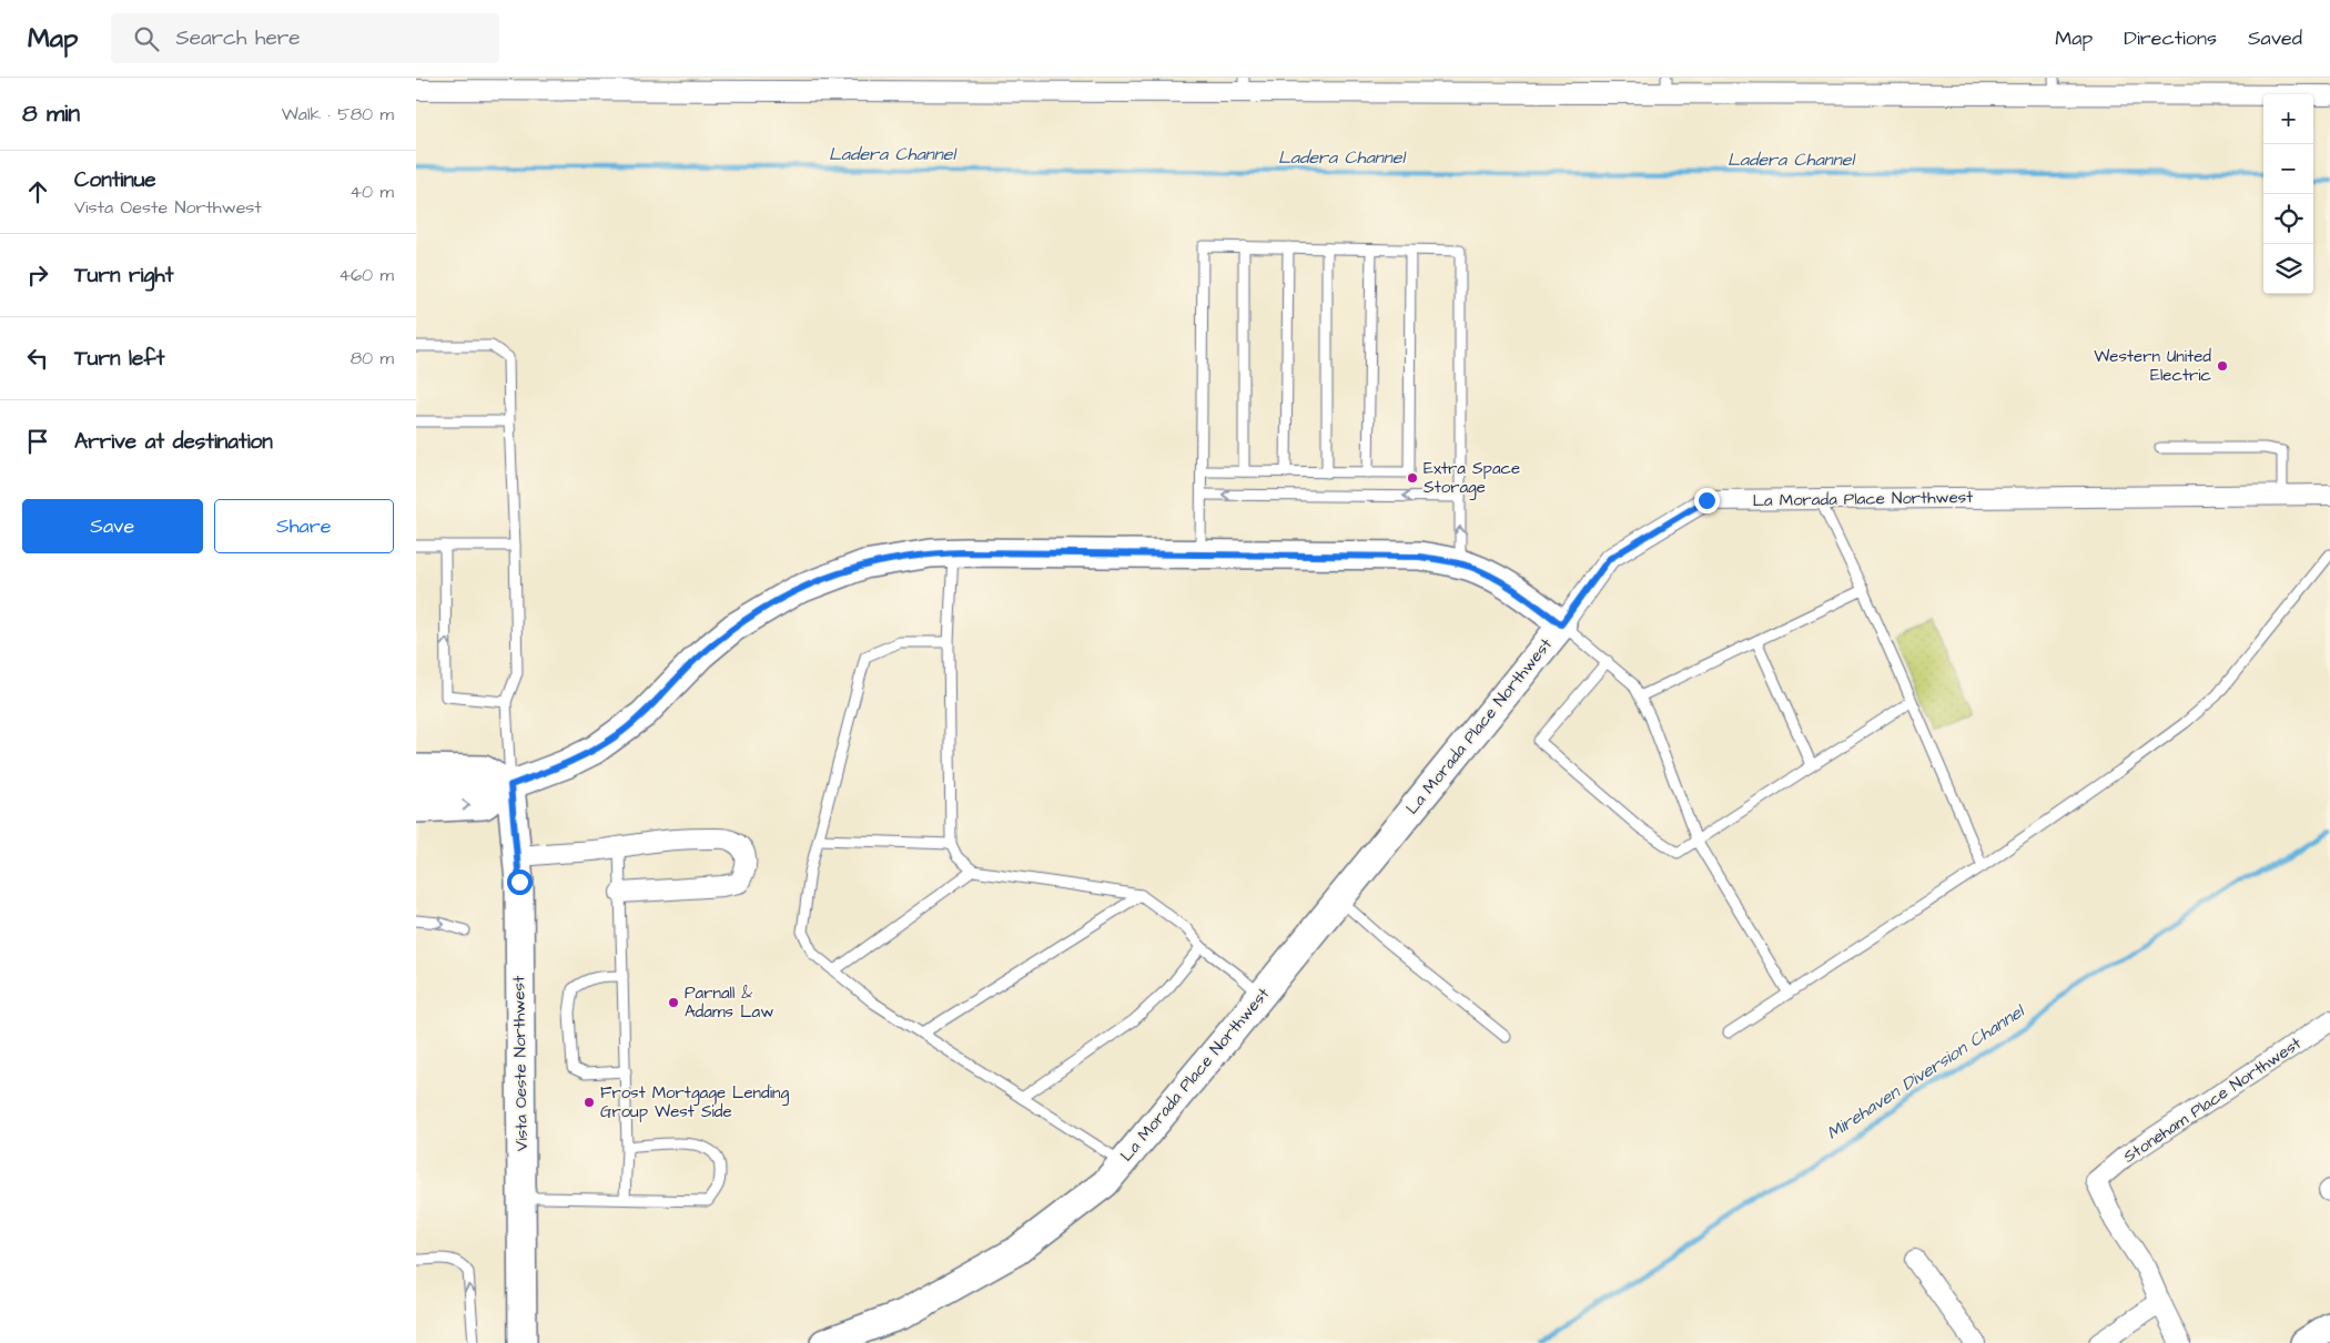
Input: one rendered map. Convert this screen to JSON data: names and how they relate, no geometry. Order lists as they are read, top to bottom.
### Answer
{
  "streets": {
    "street": ["La Morada Place Northwest", "Vista Oeste Northwest", "Stoneham Place Northwest"]
  },
  "water": ["Ladera Channel", "Mirehaven Diversion Channel"],
  "places": [
    "Western United Electric",
    "Extra Space Storage",
    "Parnall & Adams Law",
    "Frost Mortgage Lending Group West Side"
  ],
  "page": {
    "header": "Map",
    "search": "Search here",
    "nav": ["Map", "Directions", "Saved"],
    "heading": ["8 min", "Walk · 580 m"],
    "map_buttons": ["+", "−"],
    "list": [
      ["Continue", "Vista Oeste Northwest", "40 m"],
      ["Turn right", "460 m"],
      ["Turn left", "80 m"],
      "Arrive at destination"
    ],
    "buttons": ["Save", "Share"]
  }
}
